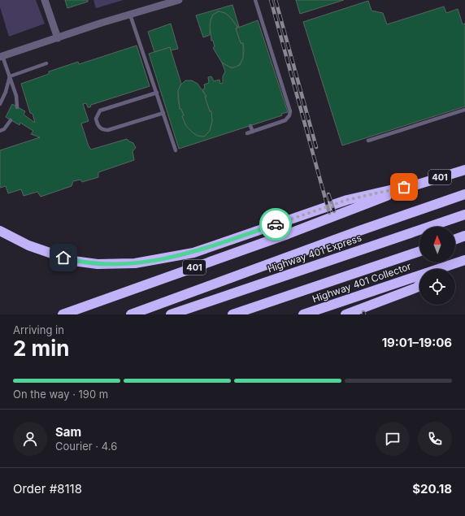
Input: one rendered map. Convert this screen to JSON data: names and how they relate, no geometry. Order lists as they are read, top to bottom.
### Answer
{
  "streets": {
    "highway": ["401", "Highway 401 Express", "Highway 401 Collector"]
  },
  "north": "top",
  "page": {
    "heading": ["2 min", "Arriving in", "19:01–19:06"],
    "panel": [
      "Sam",
      "Courier · 4.6",
      "Order #8118",
      "$20.18"
    ],
    "bar": "On the way · 190 m"
  }
}
